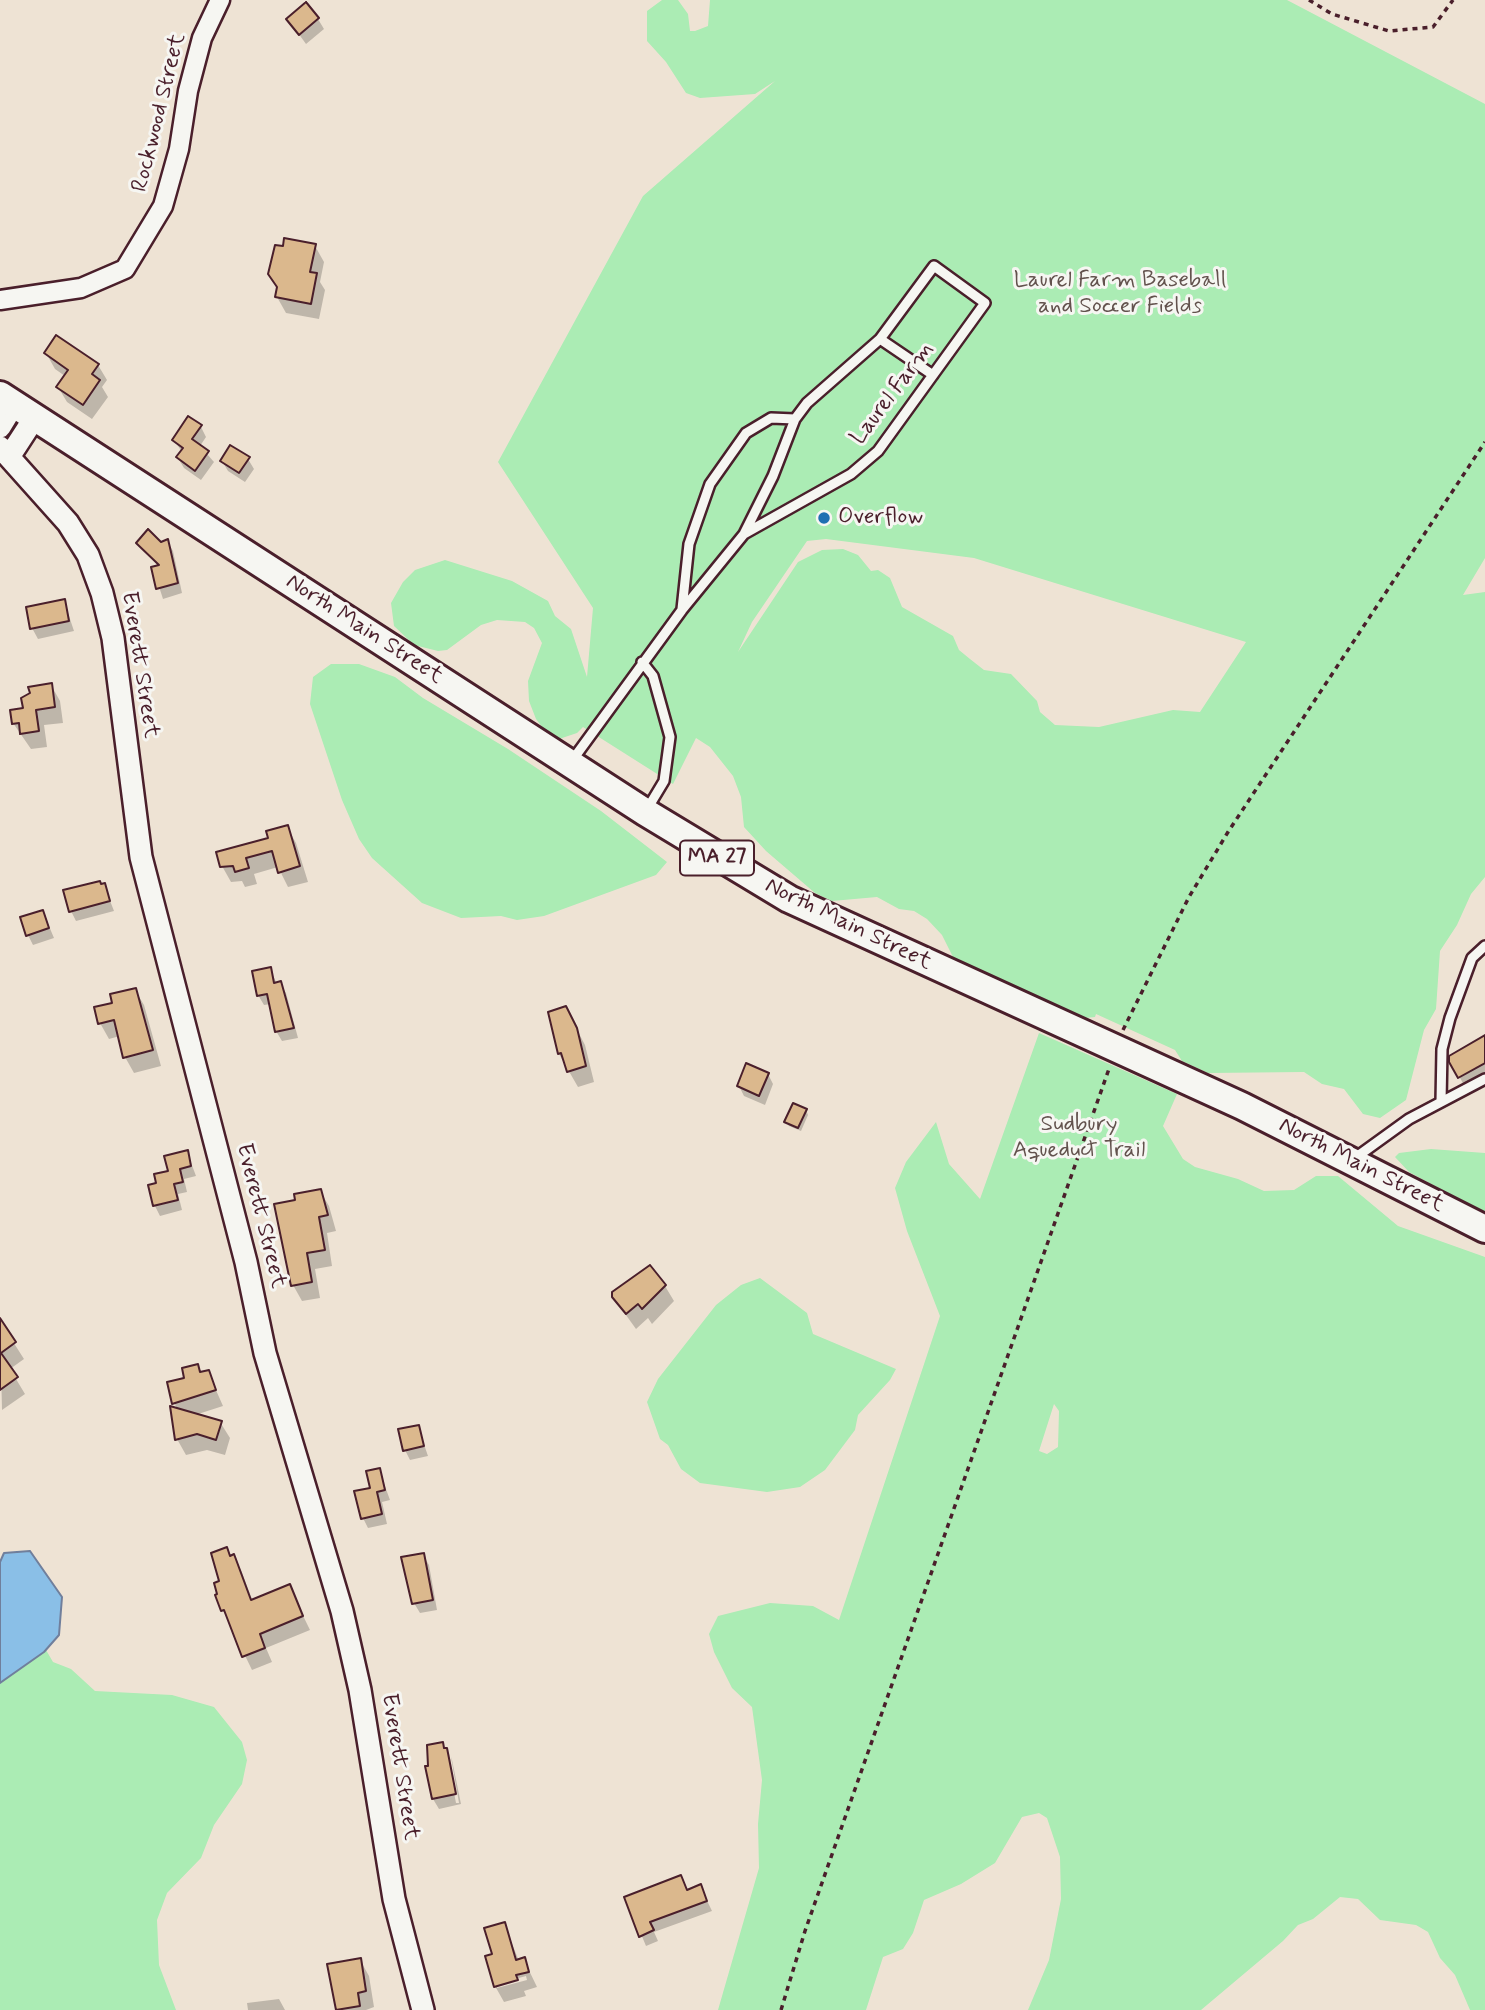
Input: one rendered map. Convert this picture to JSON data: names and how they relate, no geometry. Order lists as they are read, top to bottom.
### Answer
{
  "streets": {
    "main road": ["North Main Street", "MA 27"],
    "street": ["Rockwood Street", "Everett Street"],
    "lane": ["Laurel Farm"]
  },
  "crossings": [
    ["Laurel Farm", "North Main Street"],
    ["North Main Street", "Everett Street"]
  ],
  "parks": ["Laurel Farm Baseball and Soccer Fields", "Sudbury Aqueduct Trail"],
  "places": ["Overflow"]
}
